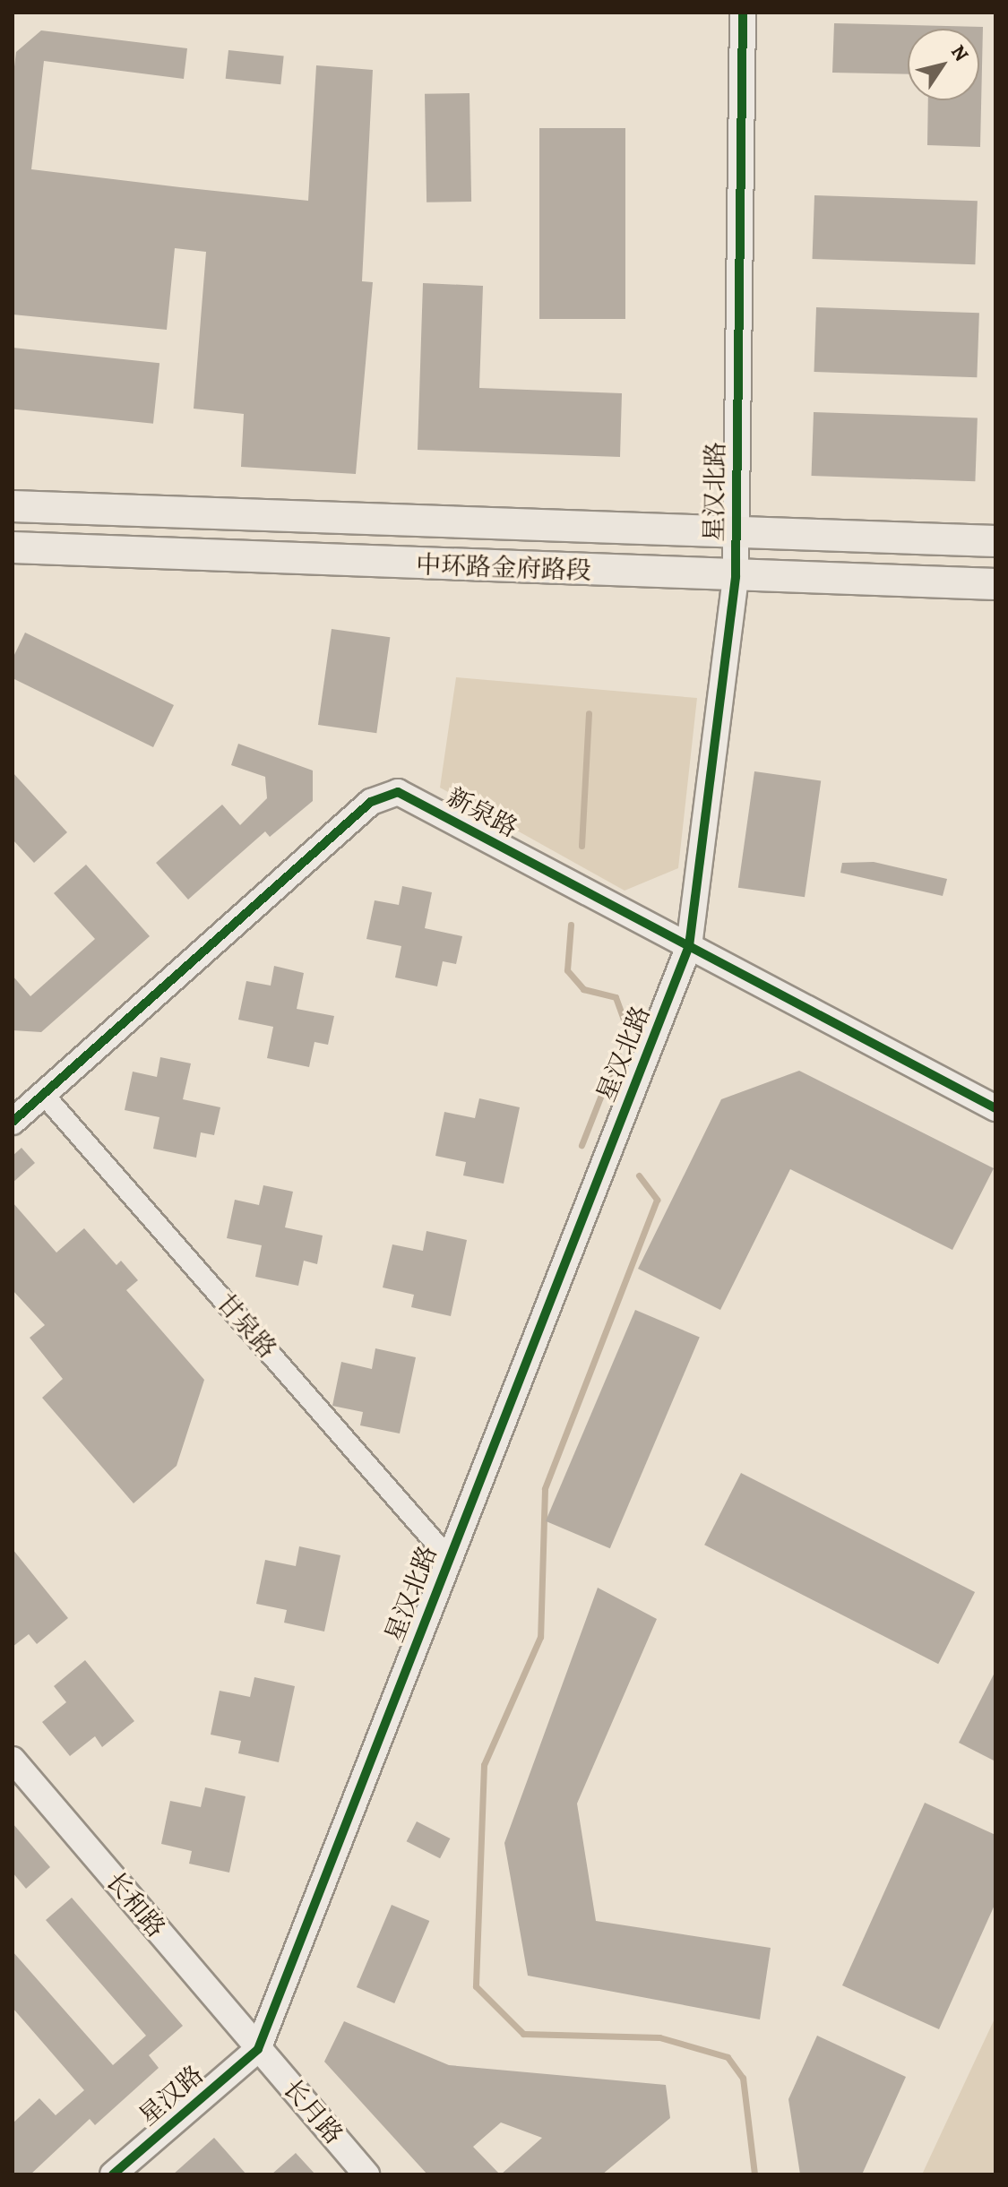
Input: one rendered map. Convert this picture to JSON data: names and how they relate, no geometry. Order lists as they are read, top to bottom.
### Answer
{
  "streets": {
    "main road": ["中环路金府路段"],
    "street": [
      "星汉北路",
      "新泉路",
      "甘泉路",
      "长和路",
      "星汉路",
      "长月路"
    ]
  },
  "crossings": [
    ["星汉北路", "中环路金府路段"],
    ["星汉北路", "新泉路"],
    ["星汉北路", "甘泉路"],
    ["星汉北路", "长和路"],
    ["星汉北路", "星汉路"],
    ["星汉北路", "长月路"],
    ["新泉路", "甘泉路"],
    ["长和路", "星汉路"],
    ["长和路", "长月路"],
    ["星汉路", "长月路"]
  ],
  "north": "top right"
}
